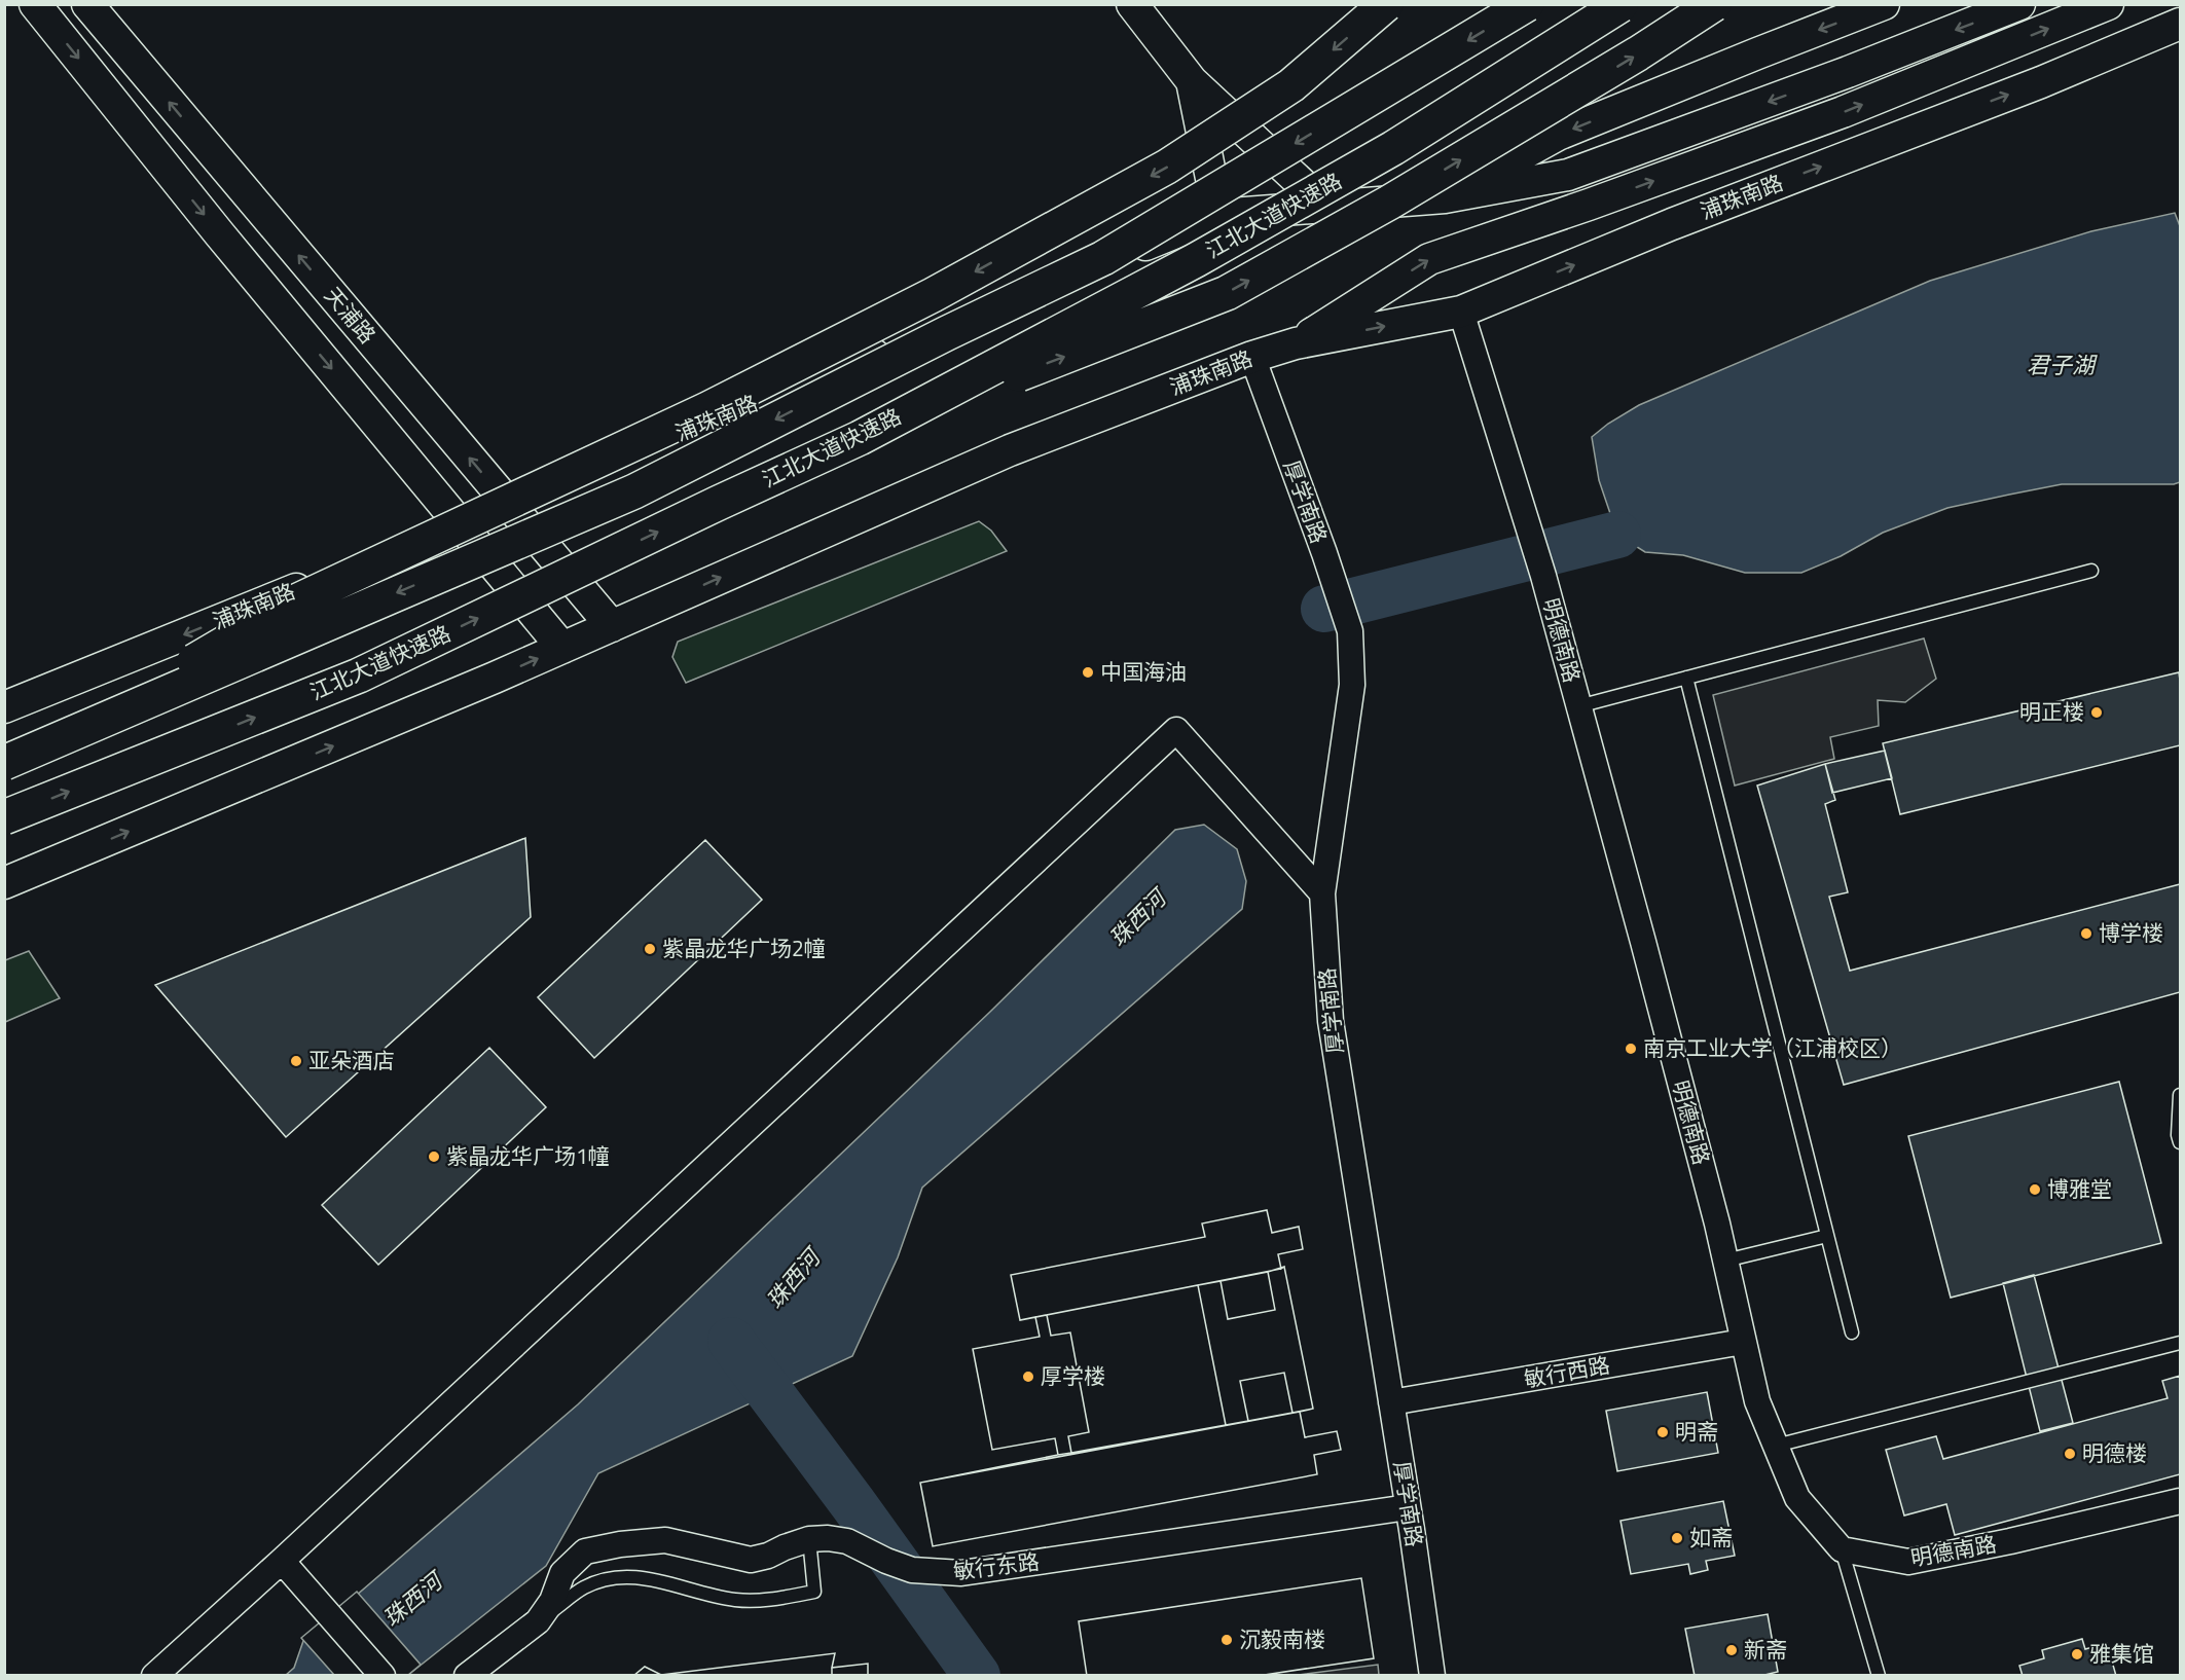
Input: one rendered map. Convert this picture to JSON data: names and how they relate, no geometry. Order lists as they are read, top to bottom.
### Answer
{
  "streets": {
    "highway": ["江北大道快速路"],
    "street": [
      "浦珠南路",
      "天浦路",
      "厚学南路",
      "明德南路",
      "敏行西路",
      "敏行东路"
    ]
  },
  "crossings": [
    ["浦珠南路", "天浦路"],
    ["浦珠南路", "厚学南路"],
    ["浦珠南路", "明德南路"],
    ["厚学南路", "敏行西路"],
    ["厚学南路", "敏行东路"],
    ["明德南路", "敏行西路"]
  ],
  "water": ["君子湖", "珠西河"],
  "places": [
    "中国海油",
    "明正楼",
    "博学楼",
    "紫晶龙华广场2幢",
    "南京工业大学（江浦校区）",
    "亚朵酒店",
    "紫晶龙华广场1幢",
    "博雅堂",
    "厚学楼",
    "明斋",
    "明德楼",
    "如斋",
    "沉毅南楼",
    "新斋",
    "雅集馆"
  ]
}
